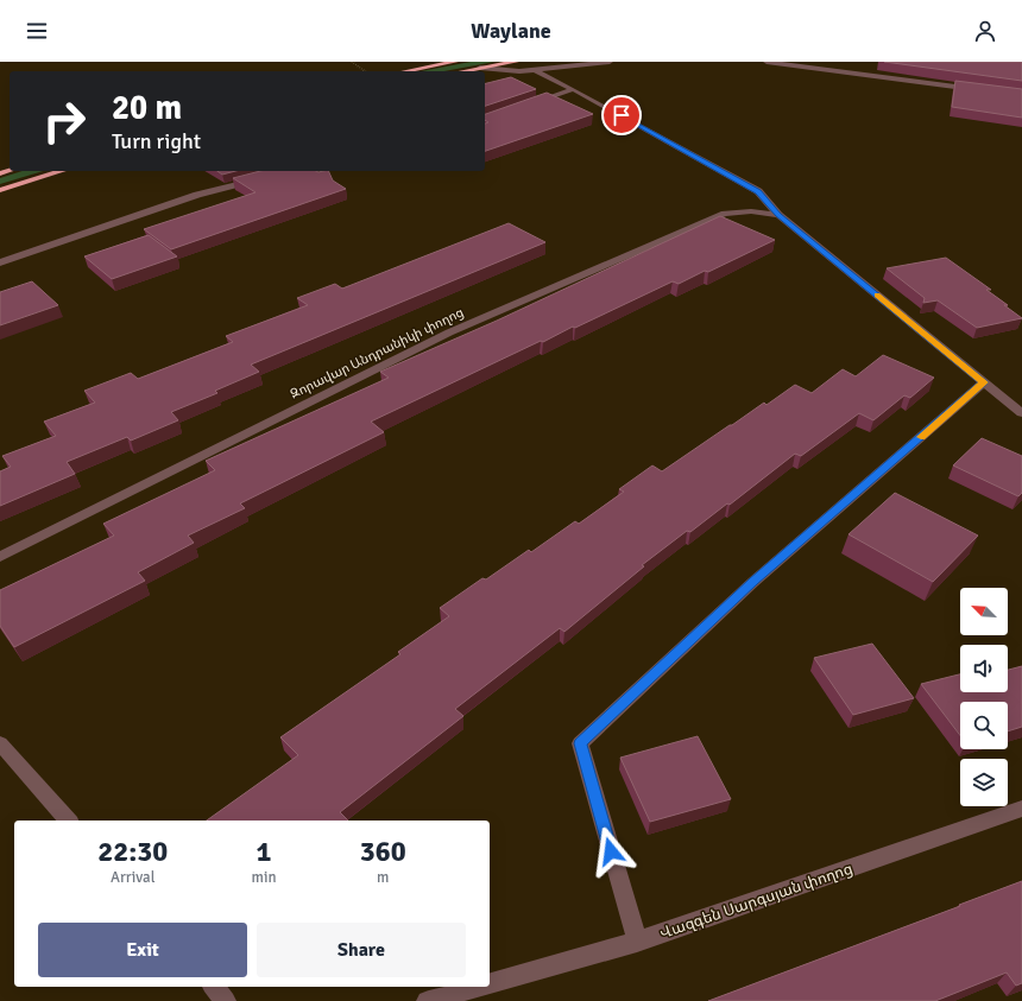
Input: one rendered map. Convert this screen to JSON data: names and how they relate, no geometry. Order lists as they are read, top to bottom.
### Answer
{
  "streets": {
    "street": ["Զորավար Անդրանիկի փողոց", "Վազգեն Սարգսյան փողոց"]
  },
  "north": "top left",
  "page": {
    "header": "Waylane",
    "turn": ["20 m", "Turn right"],
    "eta": [
      "22:30",
      "Arrival",
      "1",
      "min",
      "360",
      "m"
    ],
    "buttons": ["Exit", "Share"]
  }
}
